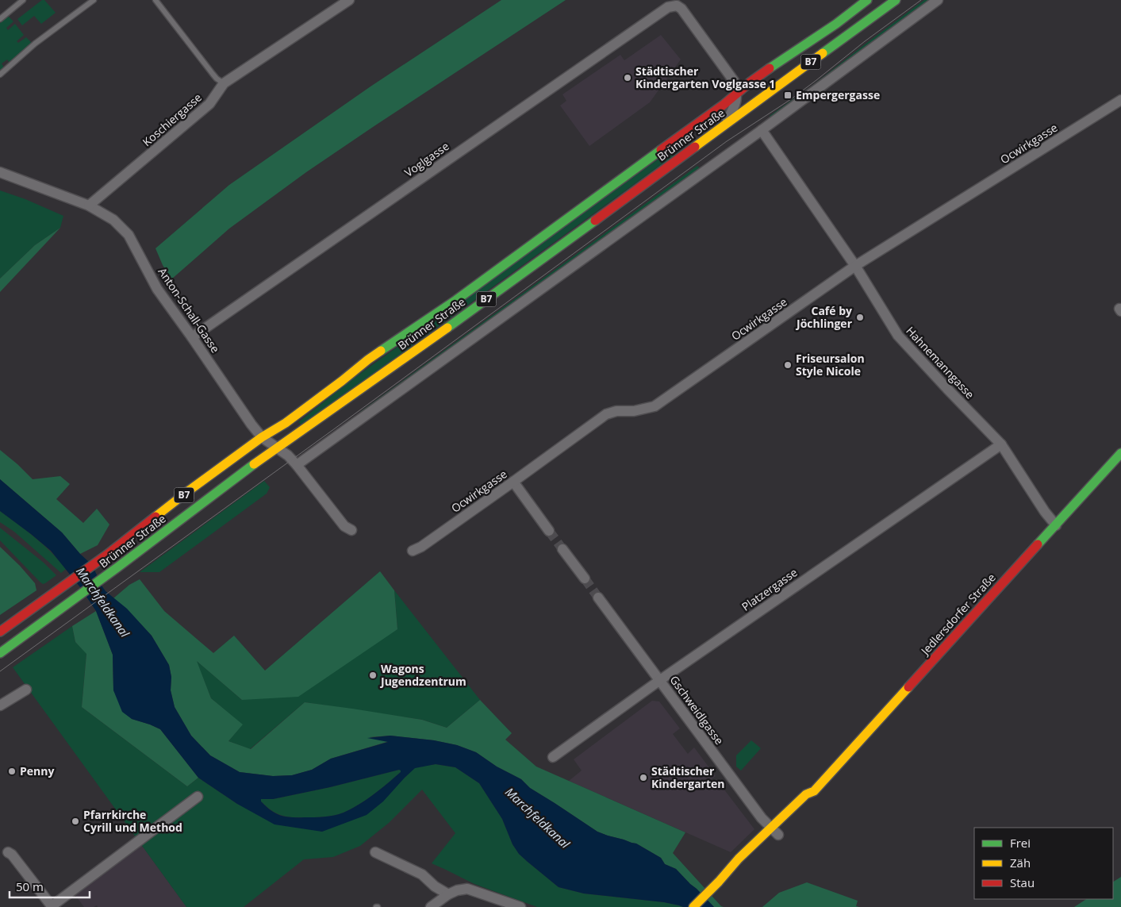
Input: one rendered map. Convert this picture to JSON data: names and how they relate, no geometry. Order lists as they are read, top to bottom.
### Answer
{
  "streets": {
    "main road": ["B7", "Brünner Straße", "Jedlersdorfer Straße"],
    "street": [
      "Koschiergasse",
      "Ocwirkgasse",
      "Voglgasse",
      "Anton-Schall-Gasse",
      "Hahnemanngasse",
      "Platzergasse",
      "Gschweidlgasse"
    ]
  },
  "crossings": [
    ["Koschiergasse", "Anton-Schall-Gasse"],
    ["Brünner Straße", "Voglgasse"],
    ["Brünner Straße", "Anton-Schall-Gasse"],
    ["Ocwirkgasse", "Hahnemanngasse"],
    ["Voglgasse", "Anton-Schall-Gasse"],
    ["Hahnemanngasse", "Platzergasse"],
    ["Hahnemanngasse", "Jedlersdorfer Straße"],
    ["Platzergasse", "Gschweidlgasse"],
    ["Jedlersdorfer Straße", "Gschweidlgasse"]
  ],
  "water": ["Marchfeldkanal"],
  "places": {
    "other": [
      "Städtischer Kindergarten Voglgasse 1",
      "Café by Jöchlinger",
      "Friseursalon Style Nicole",
      "Wagons Jugendzentrum",
      "Penny",
      "Städtischer Kindergarten",
      "Pfarrkirche Cyrill und Method"
    ],
    "transit": ["Empergergasse"]
  },
  "legend": ["Frei", "Zäh", "Stau"],
  "scale_bar": "50 m"
}
